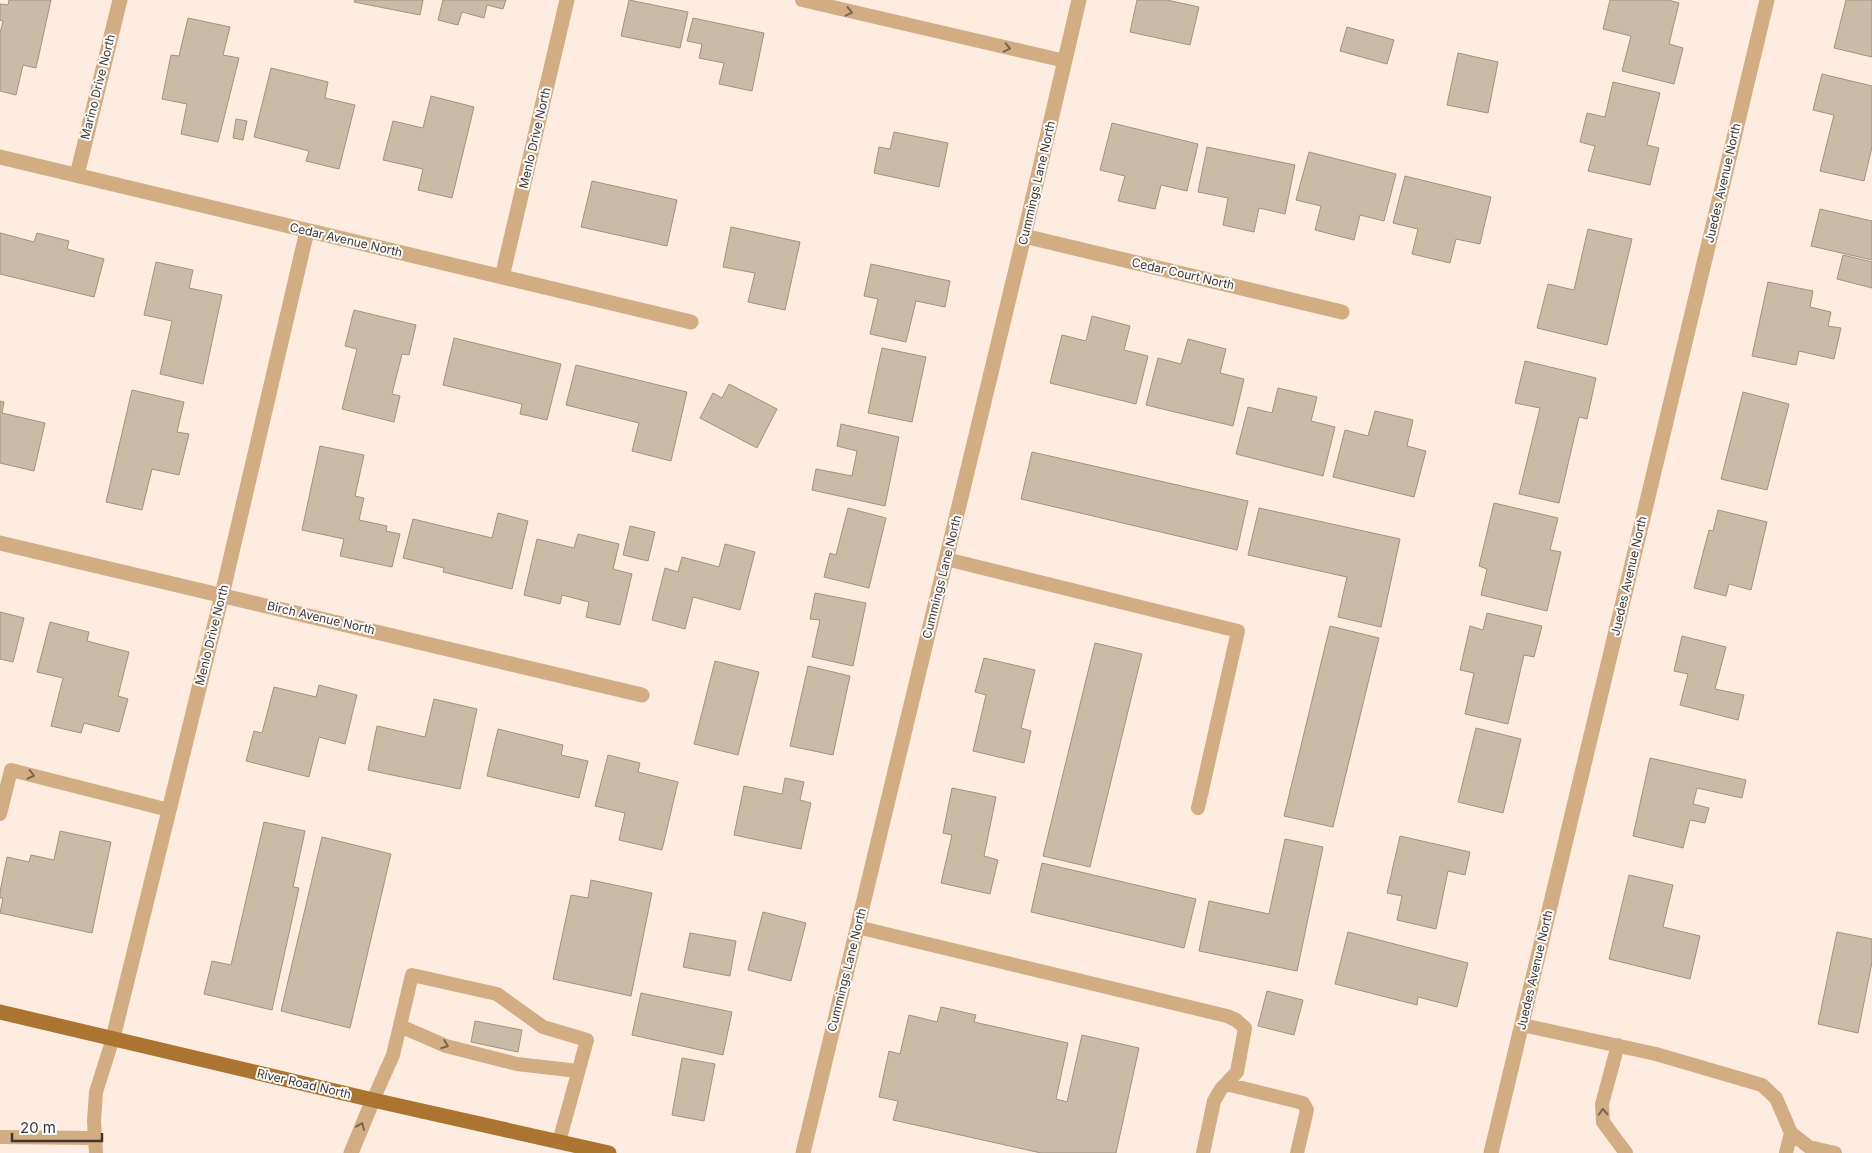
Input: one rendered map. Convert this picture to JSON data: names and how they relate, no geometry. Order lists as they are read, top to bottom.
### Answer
{
  "streets": {
    "main road": ["River Road North"],
    "street": [
      "Marino Drive North",
      "Menlo Drive North",
      "Cummings Lane North",
      "Juedes Avenue North",
      "Cedar Avenue North",
      "Cedar Court North",
      "Birch Avenue North"
    ]
  },
  "crossings": [
    ["Marino Drive North", "Cedar Avenue North"],
    ["Menlo Drive North", "Cedar Avenue North"],
    ["Menlo Drive North", "Birch Avenue North"],
    ["Menlo Drive North", "River Road North"],
    ["Cummings Lane North", "Cedar Court North"]
  ],
  "scale_bar": "20 m"
}
